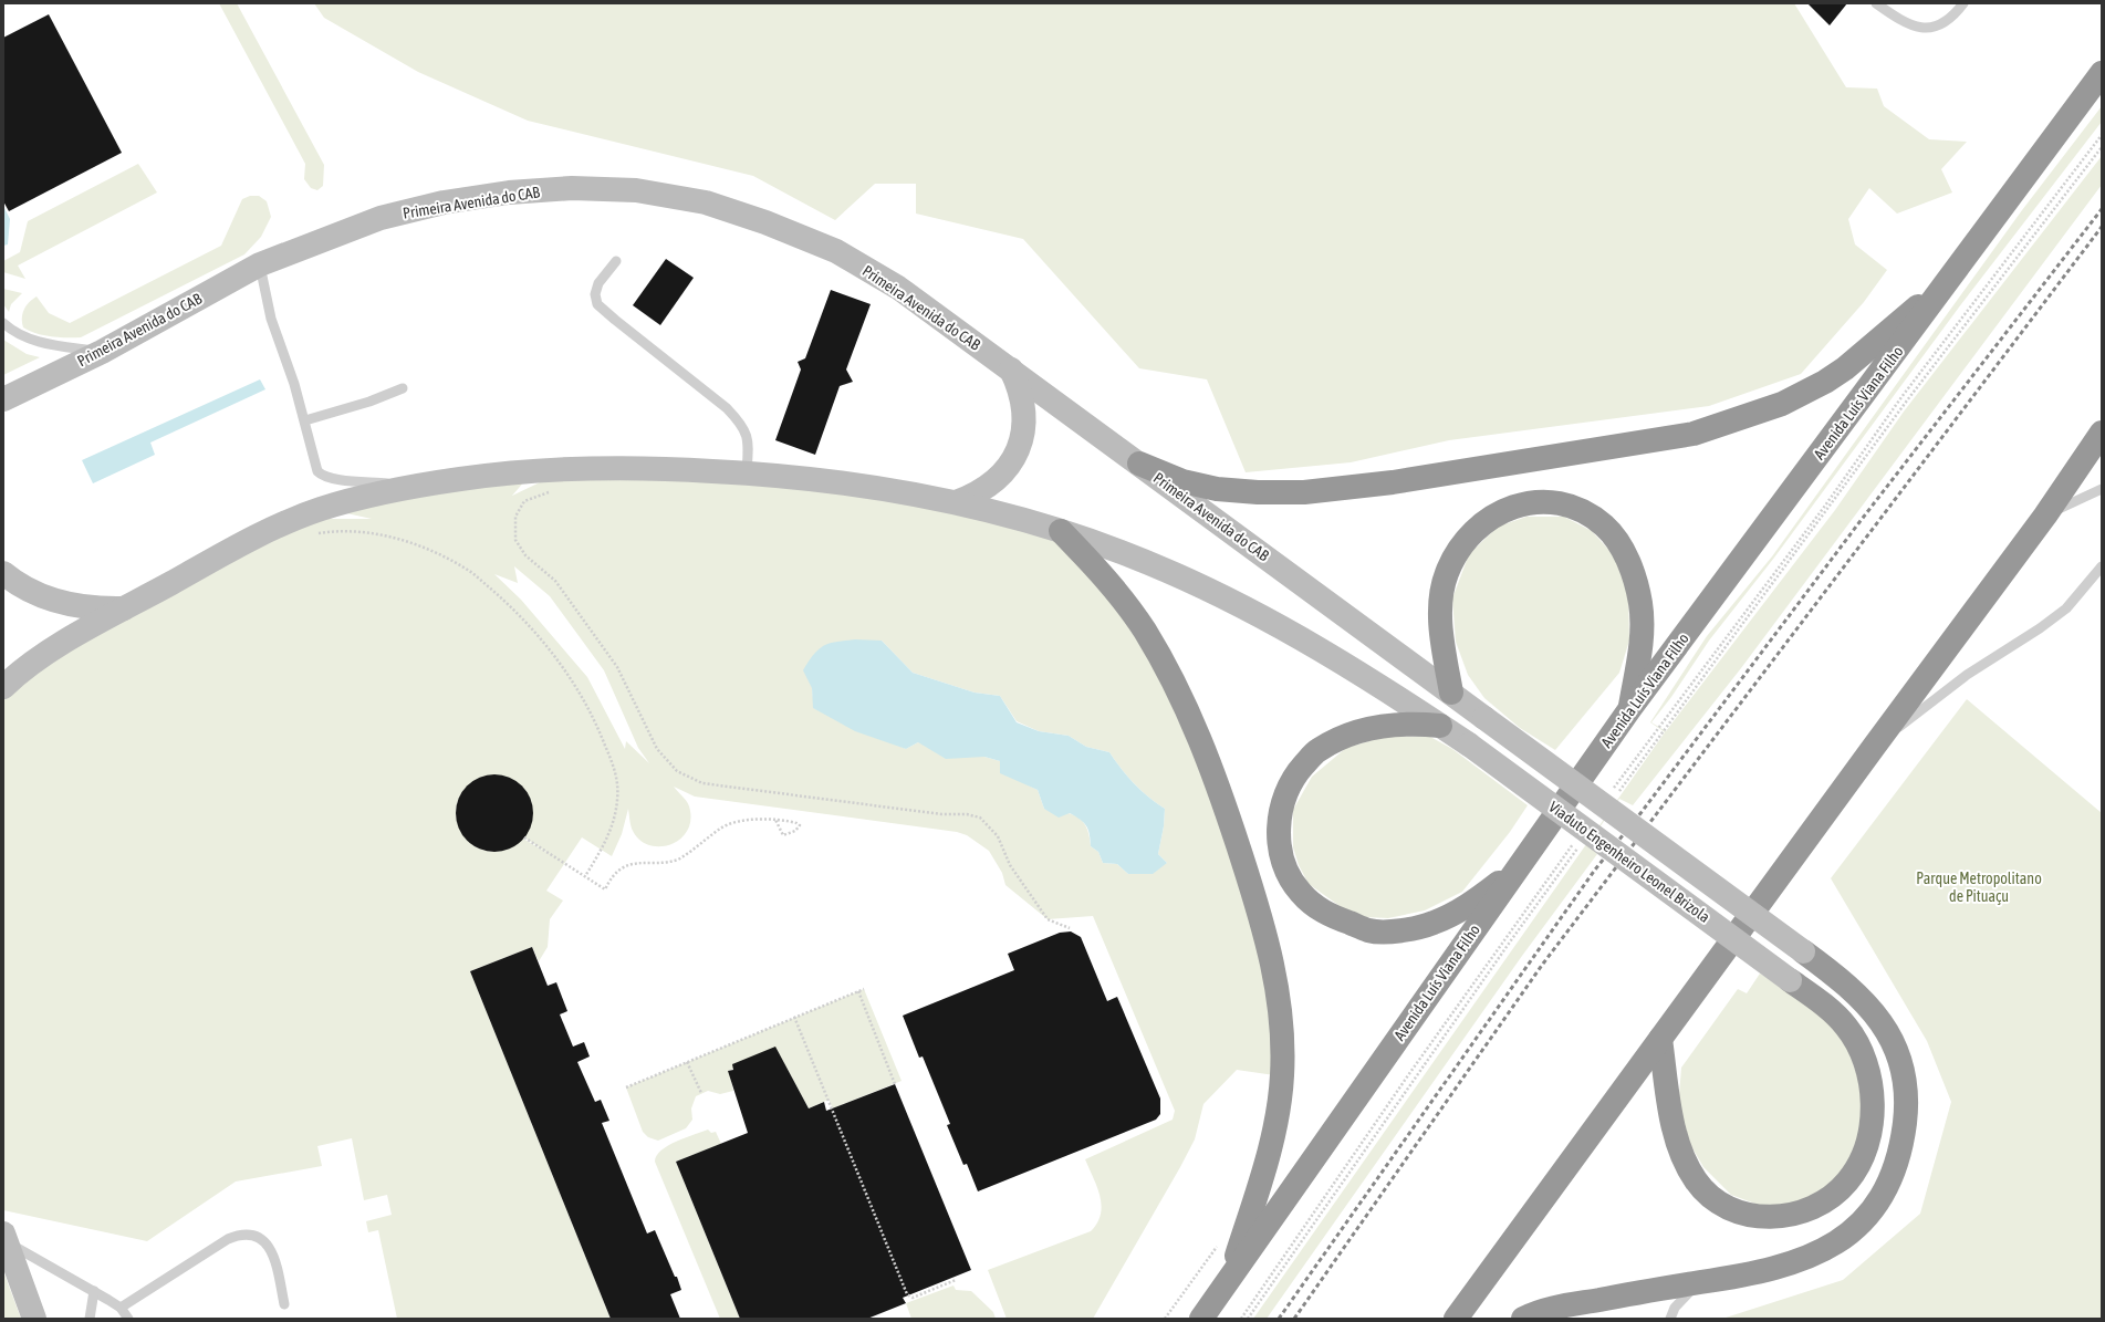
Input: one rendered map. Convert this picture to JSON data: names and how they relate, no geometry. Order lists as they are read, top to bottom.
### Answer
{
  "streets": {
    "highway": ["Avenida Luís Viana Filho"],
    "main road": ["Primeira Avenida do CAB", "Viaduto Engenheiro Leonel Brizola"]
  },
  "crossings": [
    ["Primeira Avenida do CAB", "Viaduto Engenheiro Leonel Brizola"]
  ],
  "parks": ["Parque Metropolitano de Pituaçu"]
}
